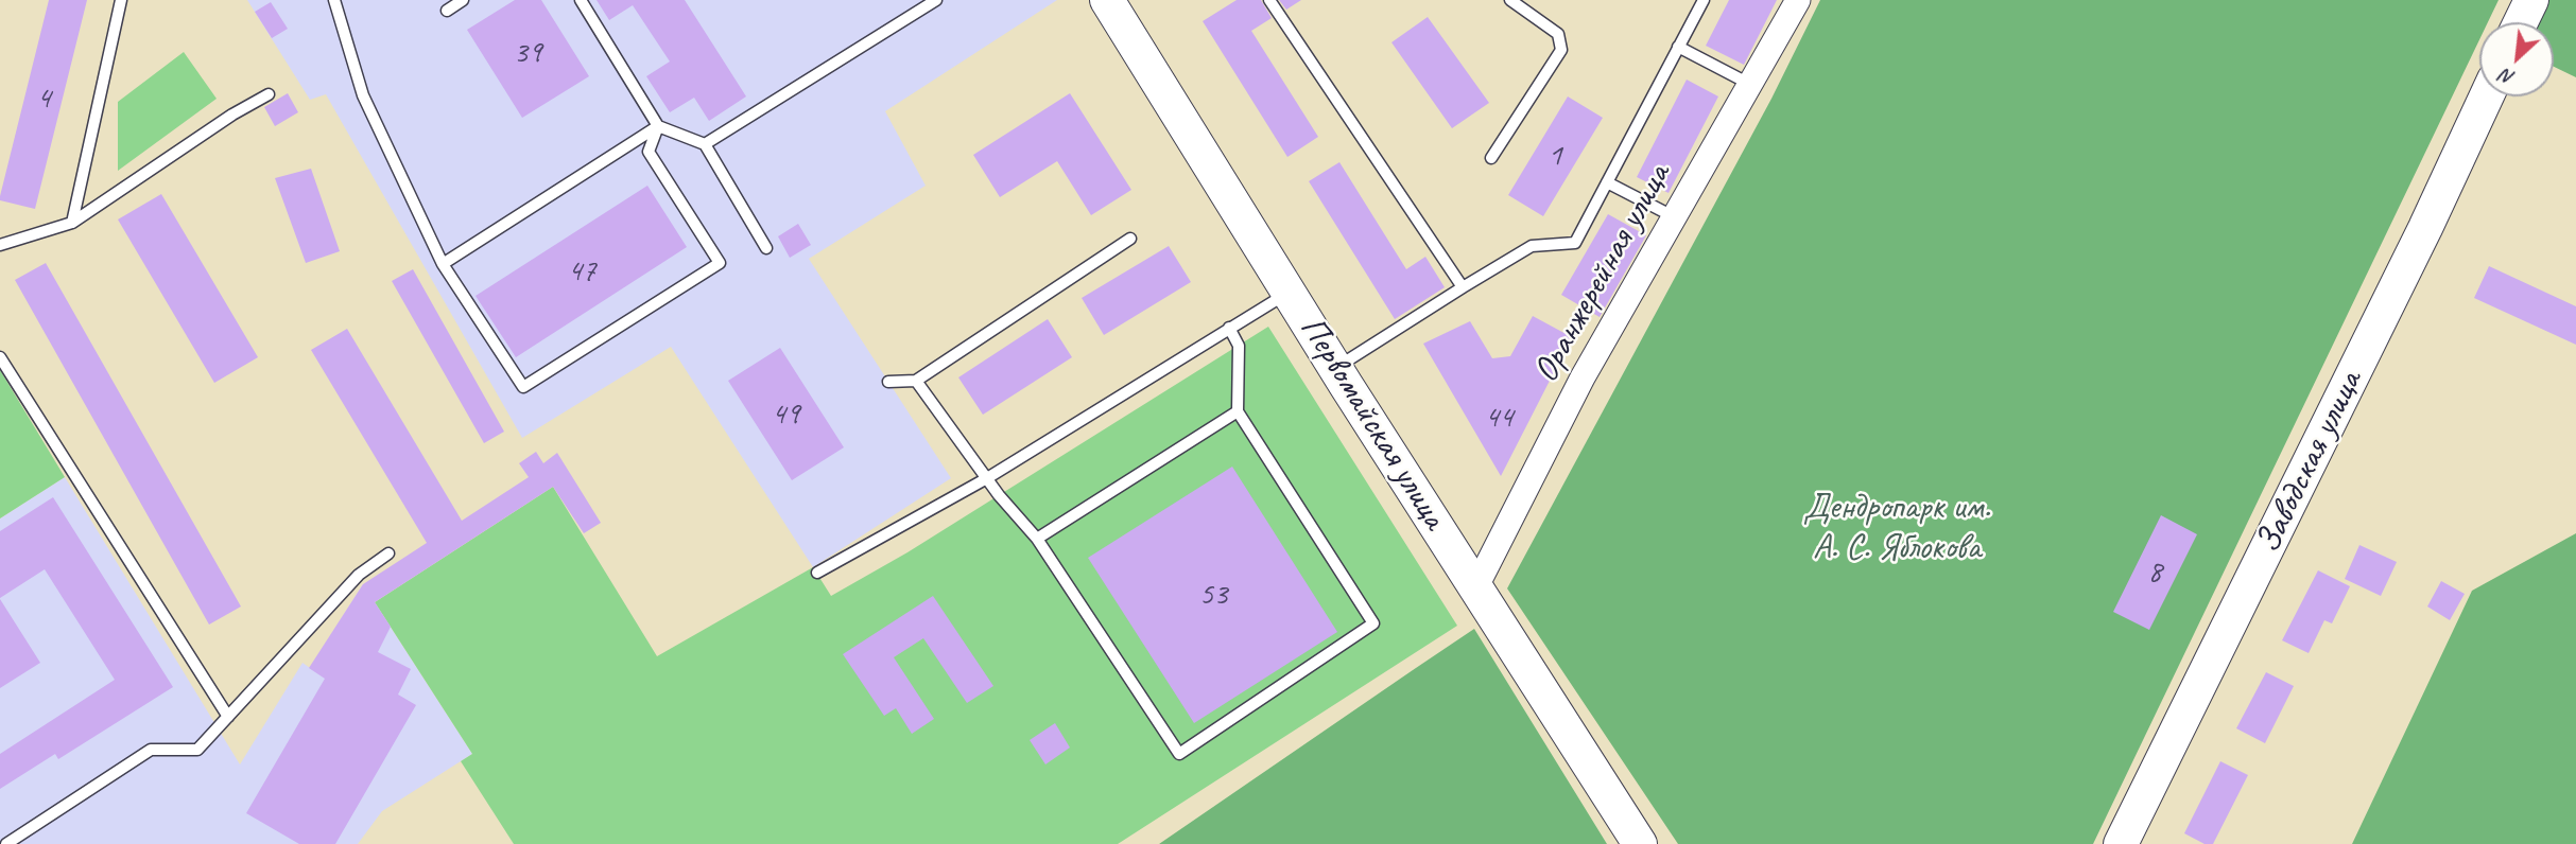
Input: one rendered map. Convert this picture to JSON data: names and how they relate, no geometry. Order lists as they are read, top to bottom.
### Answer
{
  "streets": {
    "main road": ["Первомайская улица", "Заводская улица"],
    "street": ["Оранжерейная улица"]
  },
  "crossings": [
    ["Оранжерейная улица", "Первомайская улица"]
  ],
  "parks": ["Дендропарк им. А. С. Яблокова"],
  "house_numbers": [
    "39",
    "4",
    "1",
    "47",
    "49",
    "44",
    "8",
    "53"
  ],
  "north": "bottom left"
}
